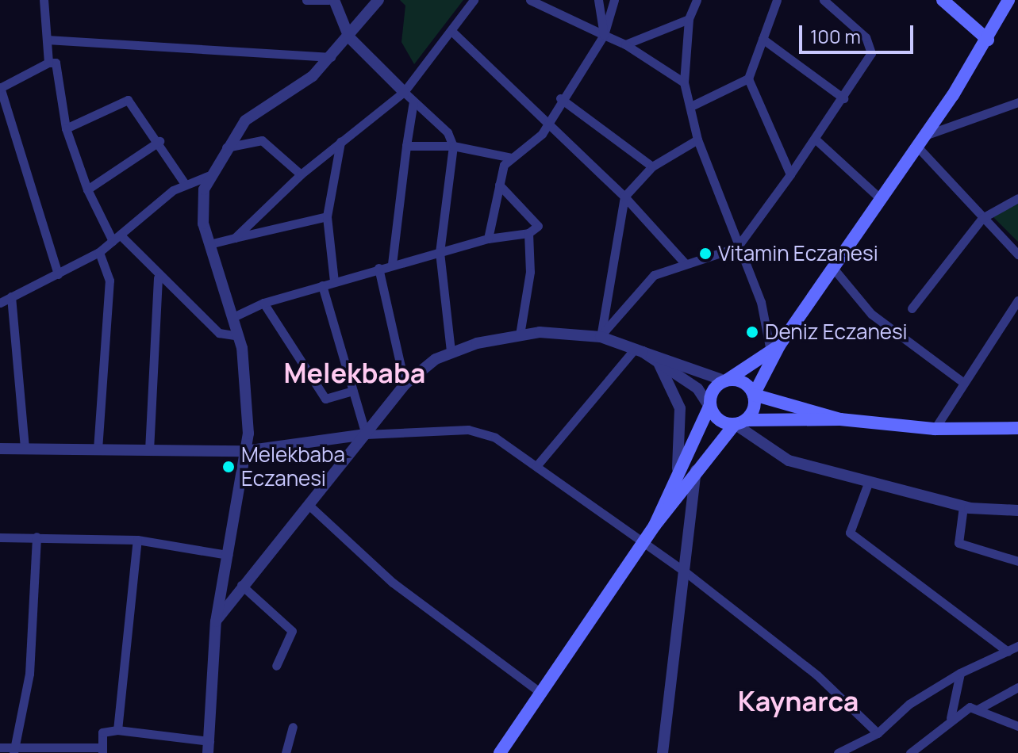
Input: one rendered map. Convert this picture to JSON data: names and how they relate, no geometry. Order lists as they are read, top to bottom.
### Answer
{
  "districts": ["Melekbaba", "Kaynarca"],
  "places": ["Vitamin Eczanesi", "Deniz Eczanesi", "Melekbaba Eczanesi"],
  "scale_bar": "100 m"
}
